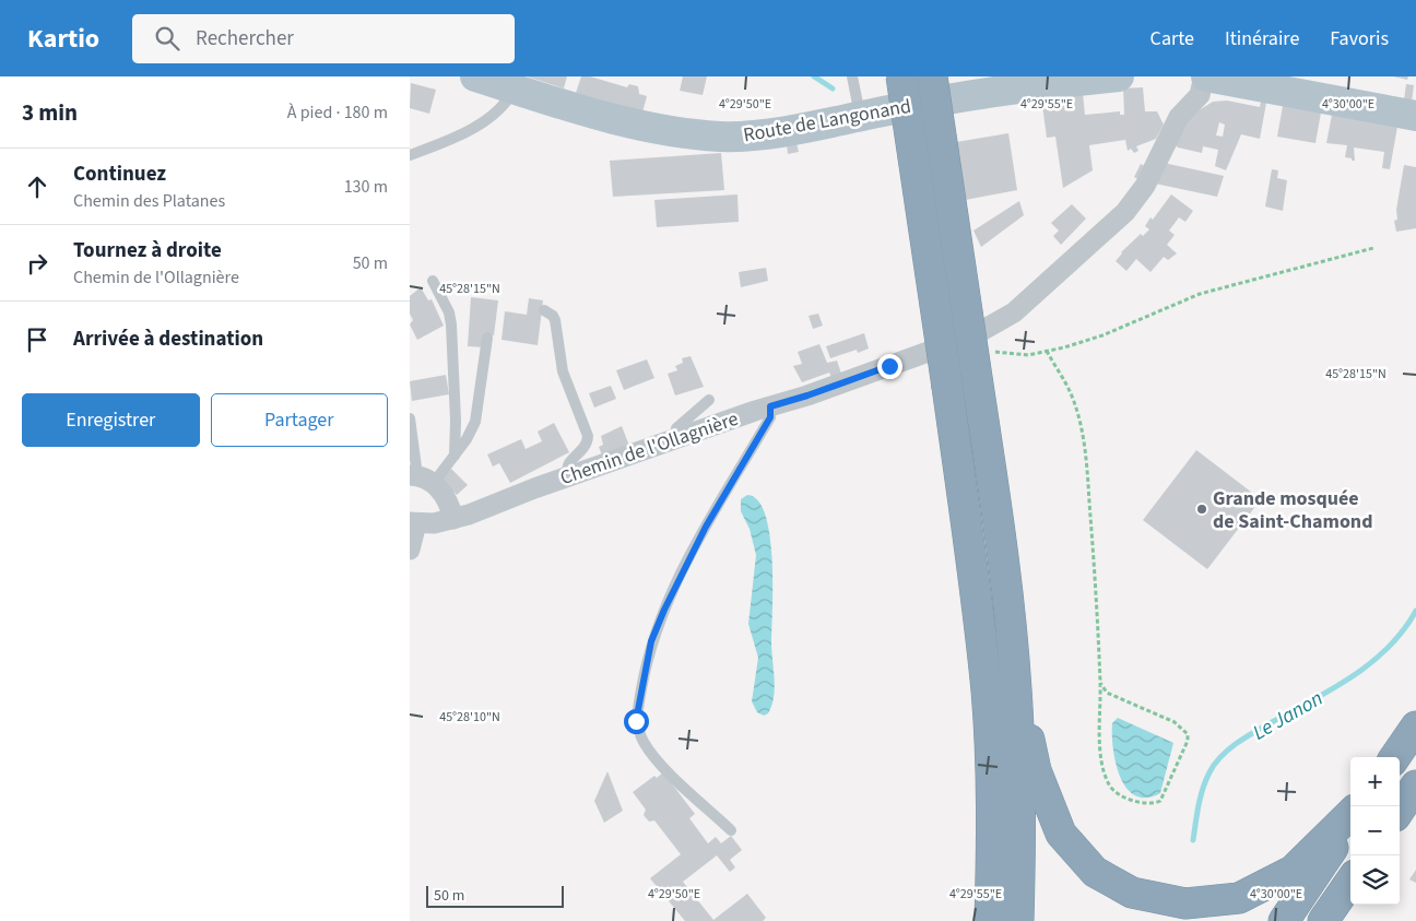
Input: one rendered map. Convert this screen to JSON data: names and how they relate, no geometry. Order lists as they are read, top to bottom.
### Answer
{
  "streets": {
    "main road": ["Route de Langonand"],
    "street": ["Chemin de l'Ollagnière"]
  },
  "water": ["Le Janon"],
  "places": ["Grande mosquée de Saint-Chamond"],
  "scale_bar": "50 m",
  "page": {
    "header": "Kartio",
    "search": "Rechercher",
    "nav": ["Carte", "Itinéraire", "Favoris"],
    "heading": ["3 min", "À pied · 180 m"],
    "list": [
      ["Continuez", "Chemin des Platanes", "130 m"],
      ["Tournez à droite", "Chemin de l'Ollagnière", "50 m"],
      "Arrivée à destination"
    ],
    "buttons": ["Enregistrer", "Partager"],
    "map_buttons": ["+", "−"],
    "scale": "50 m"
  },
  "coordinates": [
    "4°29'50\"E",
    "4°29'55\"E",
    "4°30'00\"E",
    "45°28'15\"N",
    "45°28'10\"N"
  ]
}
